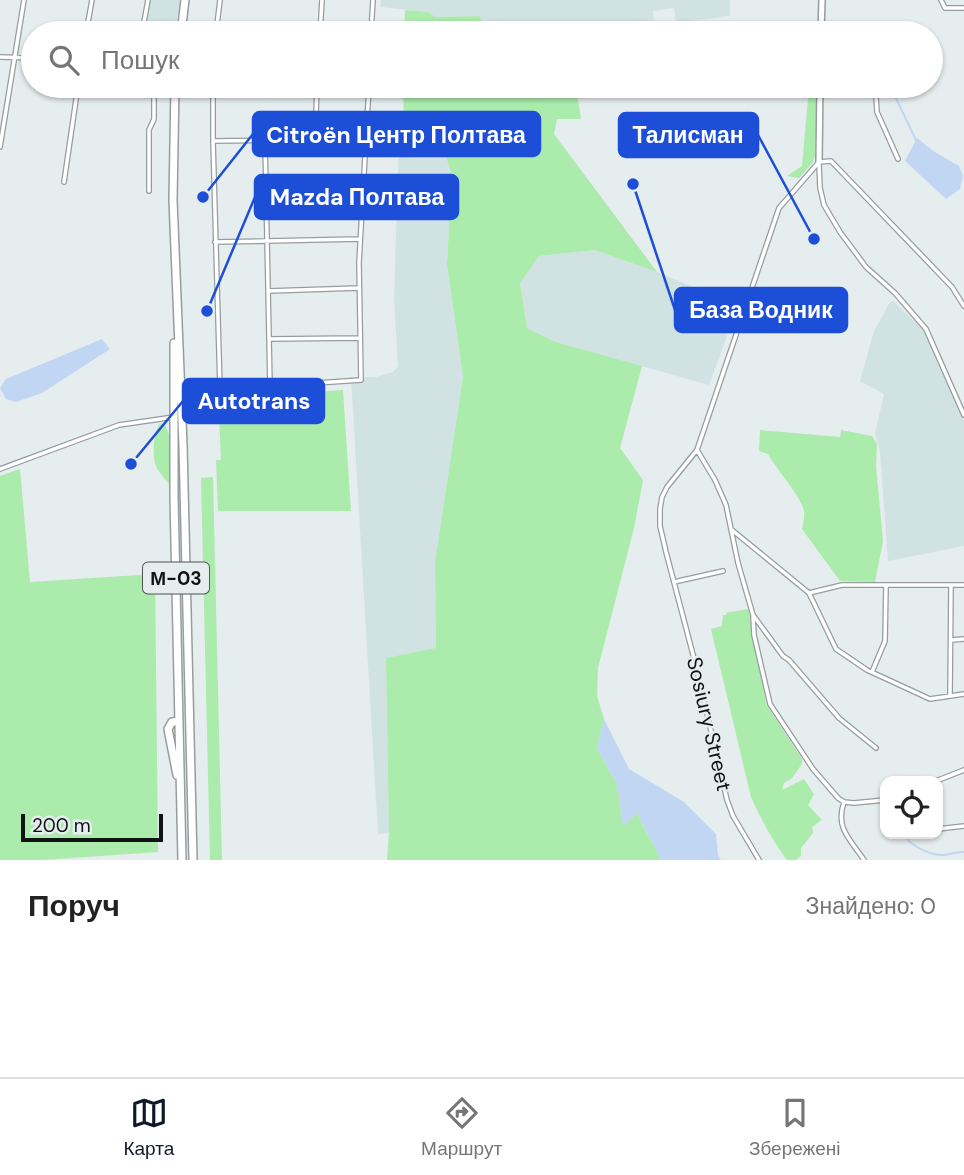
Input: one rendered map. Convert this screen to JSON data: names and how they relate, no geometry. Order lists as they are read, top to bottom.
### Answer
{
  "streets": {
    "highway": ["М-03"],
    "street": ["Sosiury Street"]
  },
  "places": [
    "База Водник",
    "Citroën Центр Полтава",
    "Талисман",
    "Mazda Полтава",
    "Autotrans"
  ],
  "scale_bar": "200 m",
  "page": {
    "search": "Пошук",
    "scale": "200 m",
    "heading": ["Поруч", "Знайдено: 0"],
    "nav": ["Карта", "Маршрут", "Збережені"]
  }
}
